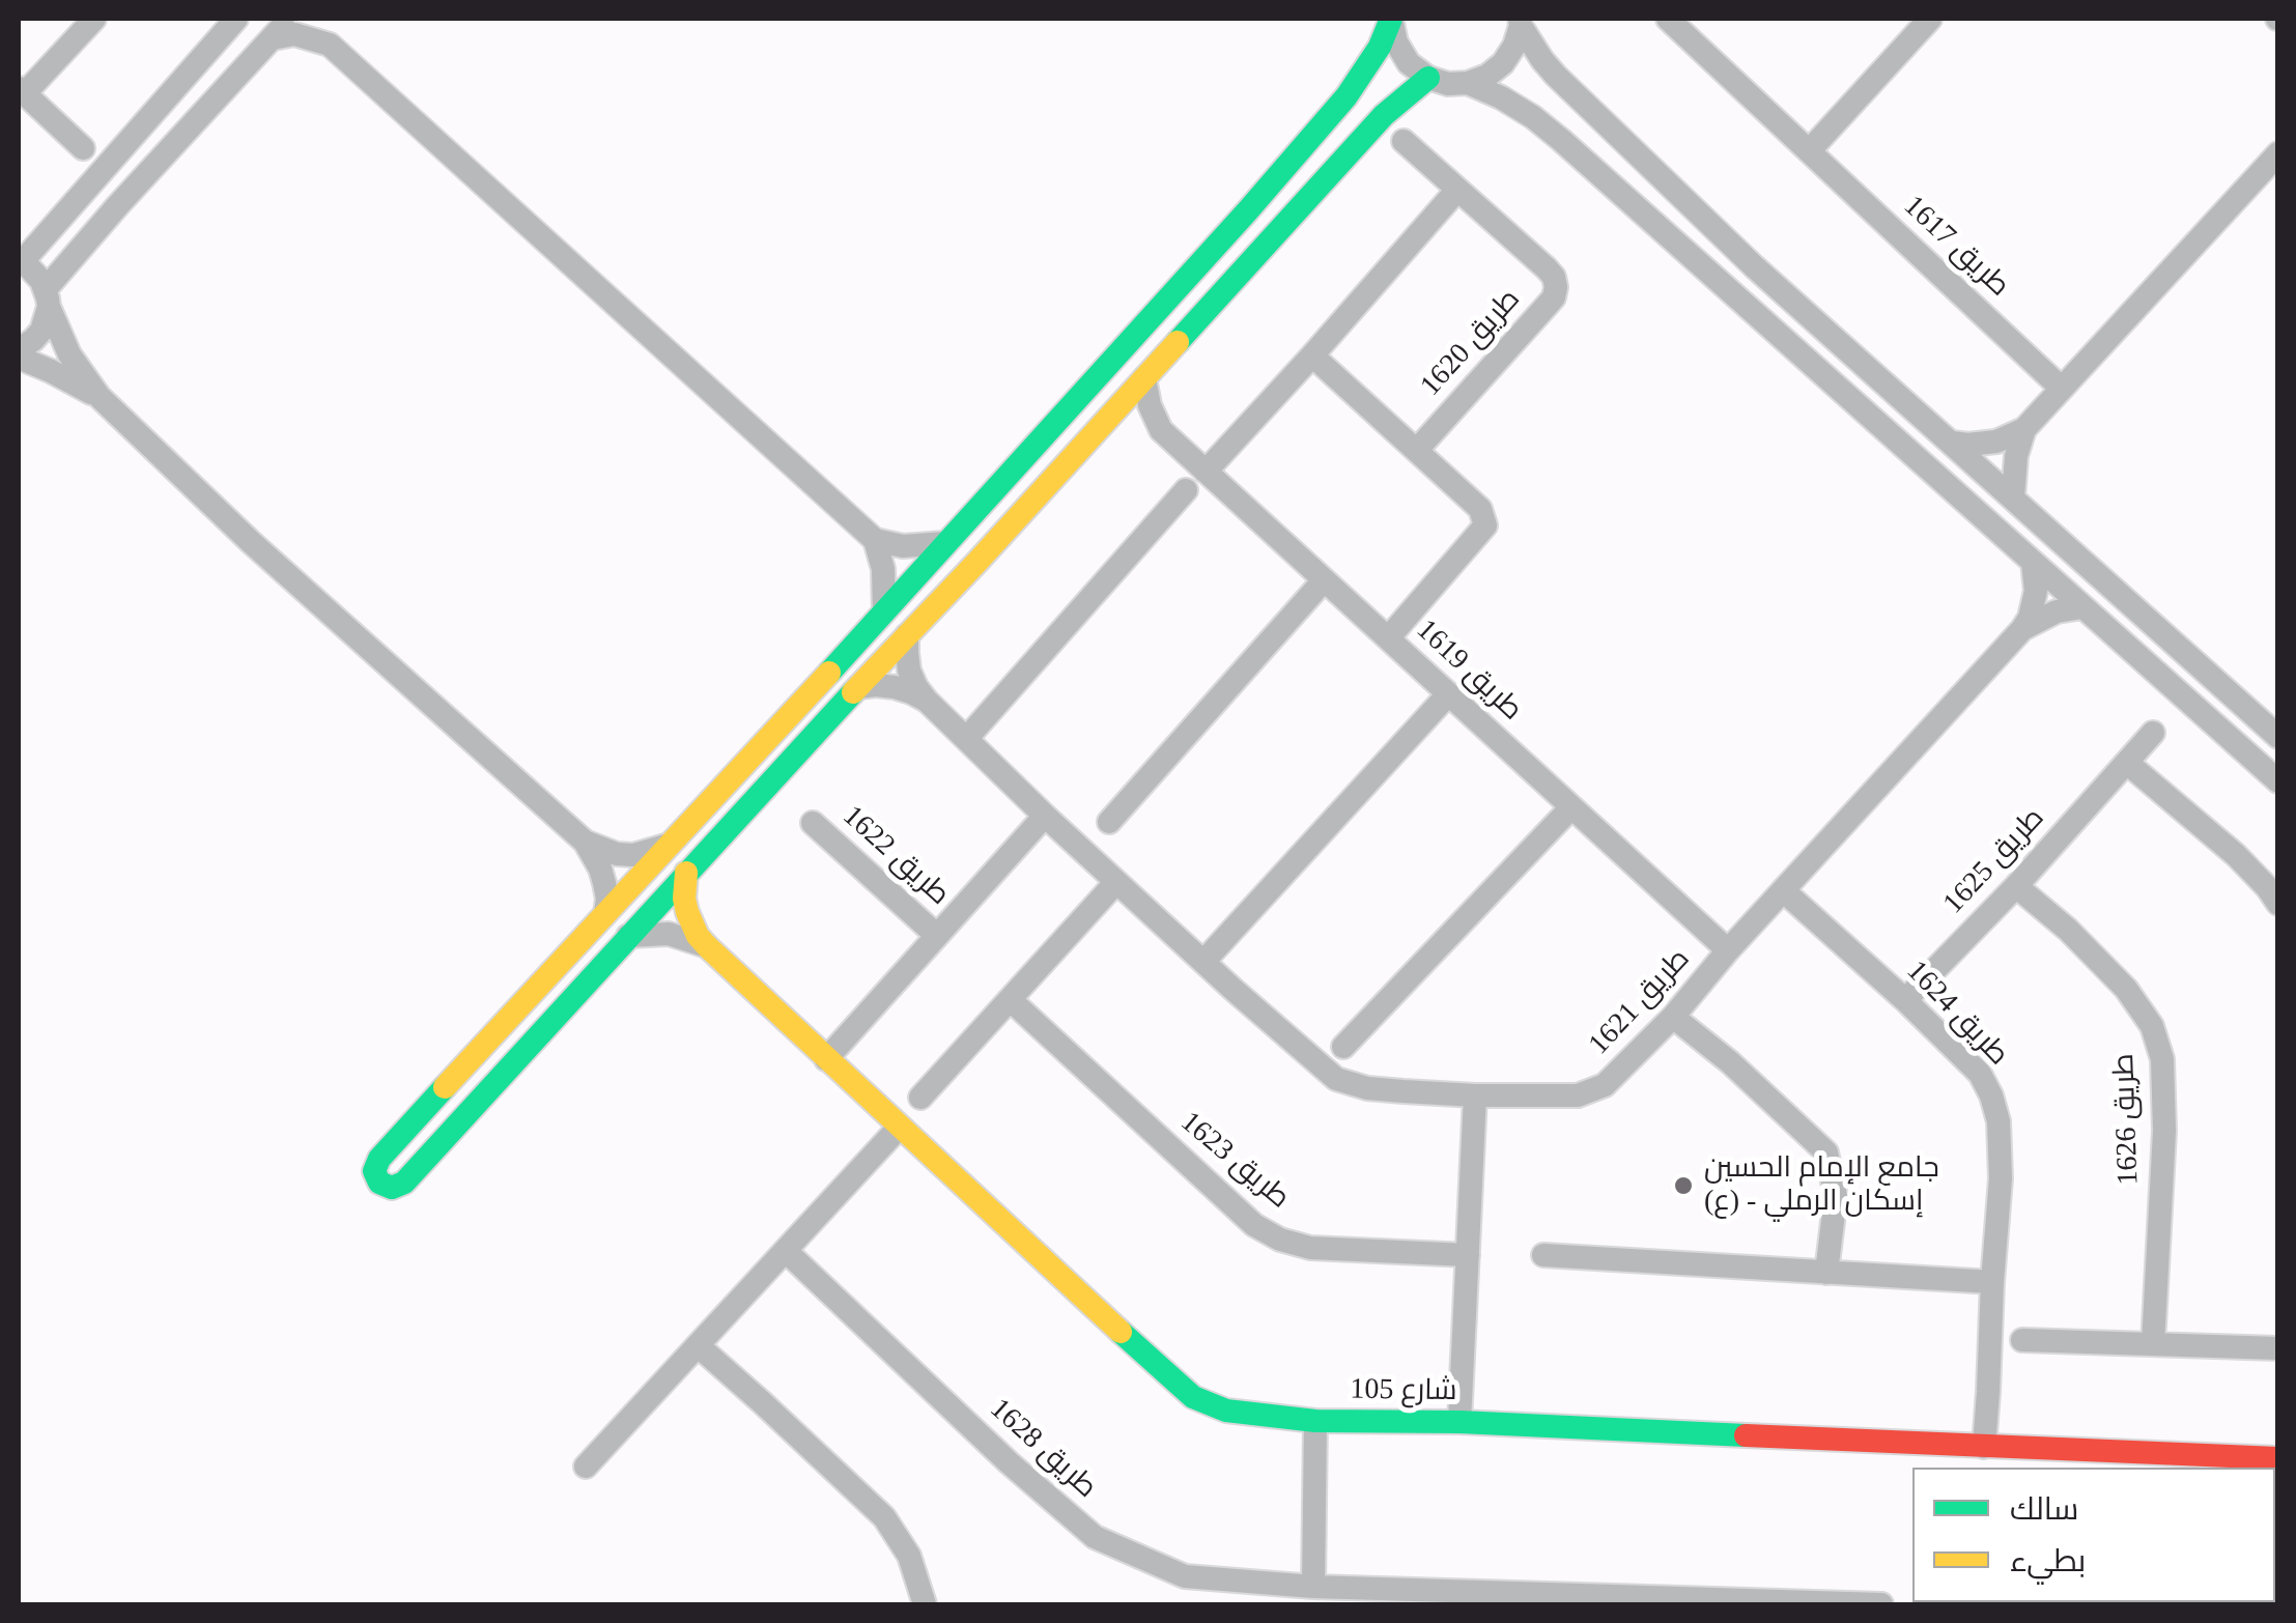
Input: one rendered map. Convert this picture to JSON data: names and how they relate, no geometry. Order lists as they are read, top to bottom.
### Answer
{
  "streets": {
    "street": [
      "طريق 1617",
      "طريق 1620",
      "طريق 1619",
      "طريق 1622",
      "طريق 1625",
      "طريق 1621",
      "طريق 1624",
      "طريق 1626",
      "طريق 1623",
      "شارع 105",
      "طريق 1628"
    ]
  },
  "crossings": [
    ["طريق 1619", "طريق 1621"],
    ["طريق 1622", "طريق 1621"],
    ["طريق 1622", "شارع 105"],
    ["طريق 1625", "طريق 1624"],
    ["طريق 1625", "طريق 1626"],
    ["طريق 1621", "طريق 1624"],
    ["طريق 1624", "شارع 105"]
  ],
  "places": ["جامع الإمام الحسين (ع) - إسكان الرملي"],
  "legend": ["سالك", "بطيء"]
}
